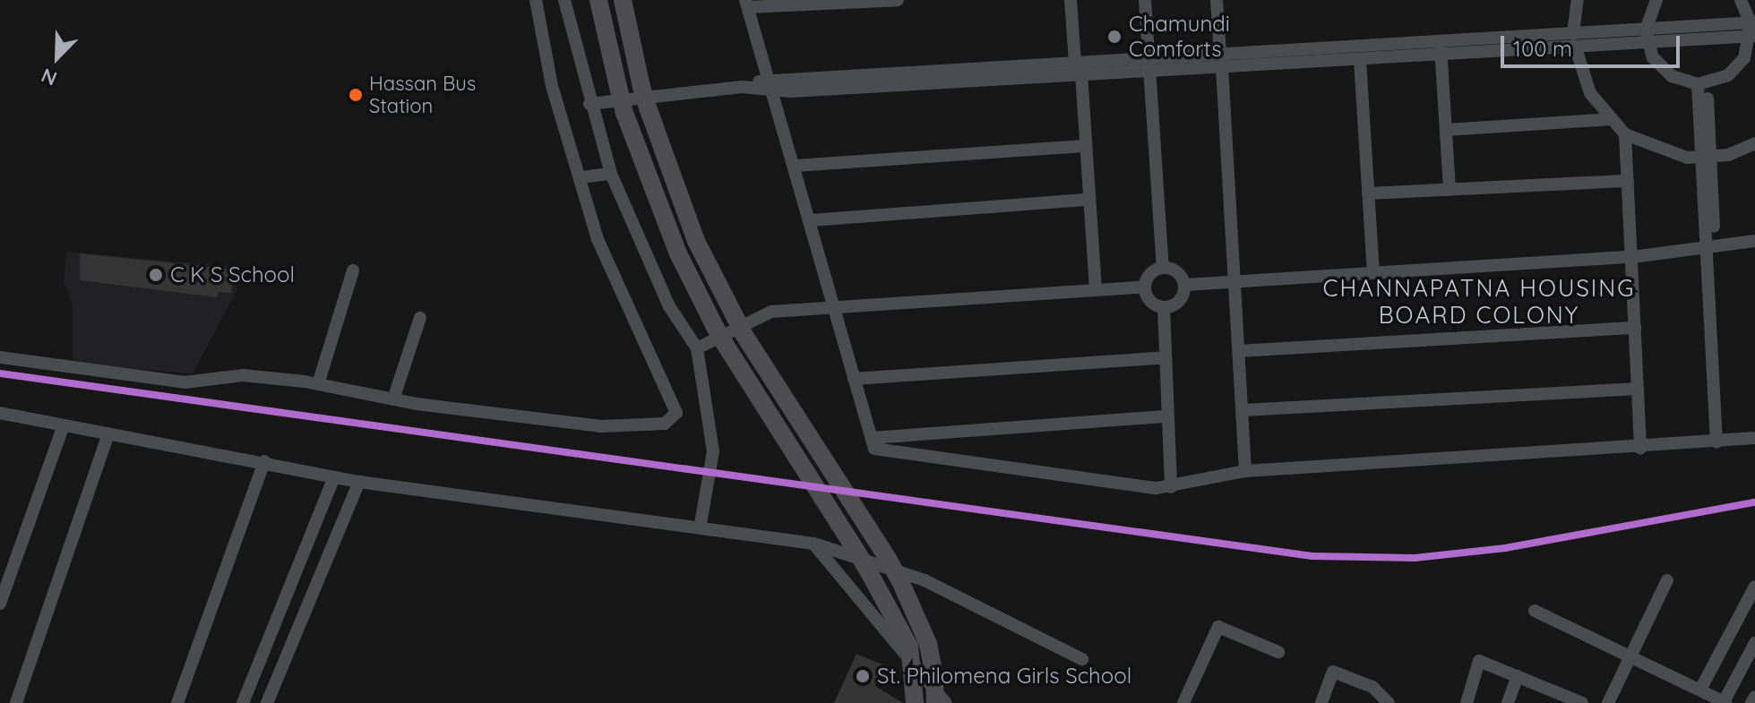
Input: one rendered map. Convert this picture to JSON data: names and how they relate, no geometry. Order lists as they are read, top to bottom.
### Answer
{
  "districts": ["CHANNAPATNA HOUSING BOARD COLONY"],
  "places": [
    "Chamundi Comforts",
    "Hassan Bus Station",
    "C K S School",
    "St. Philomena Girls School"
  ],
  "scale_bar": "100 m",
  "north": "bottom left"
}
